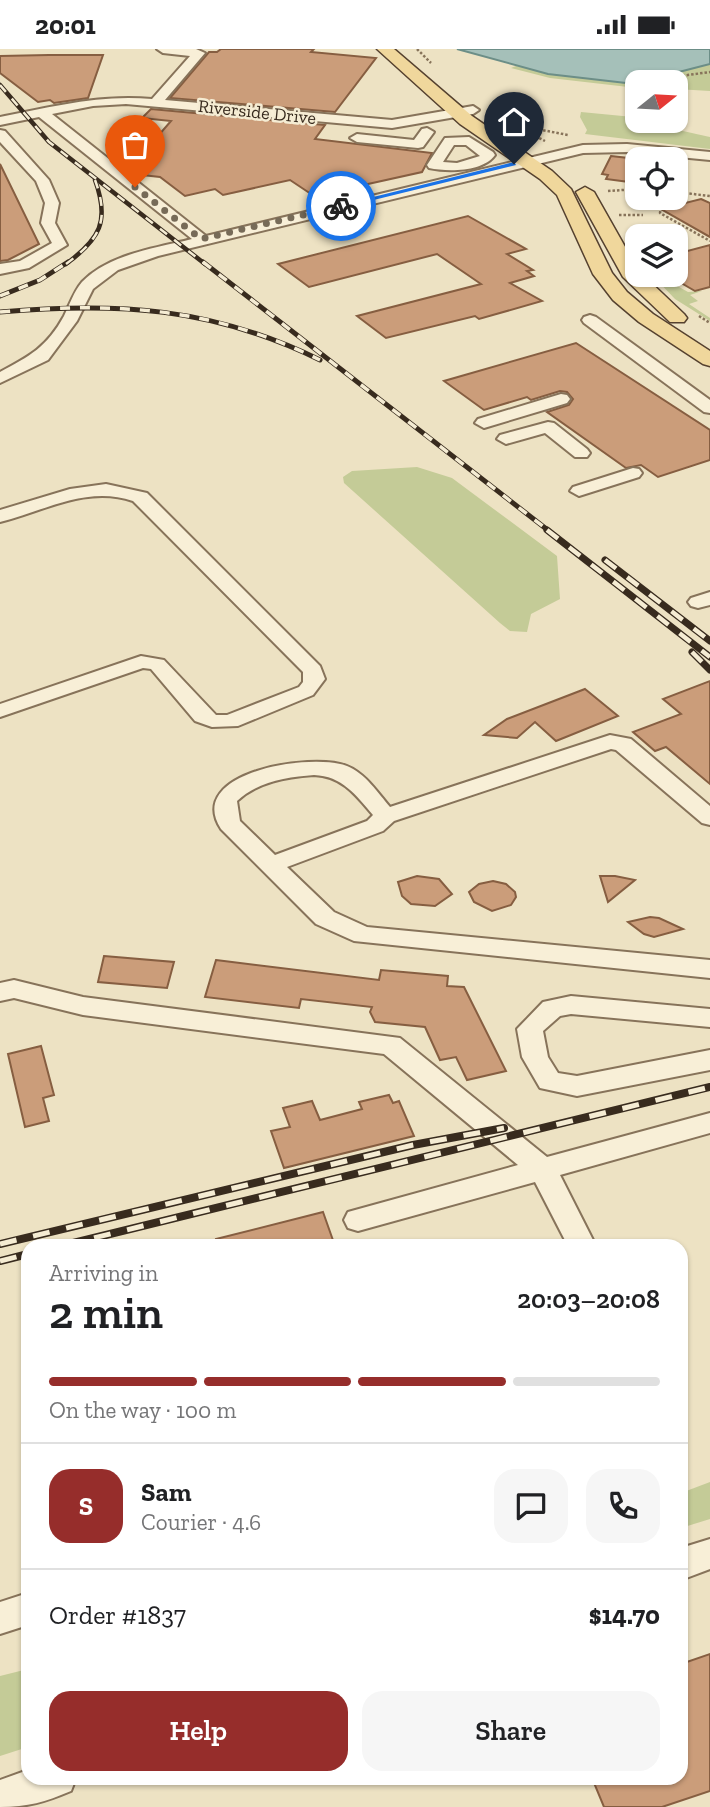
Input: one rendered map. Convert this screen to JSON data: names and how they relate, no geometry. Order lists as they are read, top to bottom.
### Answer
{
  "streets": {
    "street": ["Riverside Drive"]
  },
  "north": "right",
  "page": {
    "status": "20:01",
    "heading": ["2 min", "Arriving in", "20:03–20:08"],
    "panel": [
      "Sam",
      "Courier · 4.6",
      "Order #1837",
      "$14.70"
    ],
    "bar": "On the way · 100 m",
    "round": "S",
    "buttons": ["Help", "Share"]
  }
}
